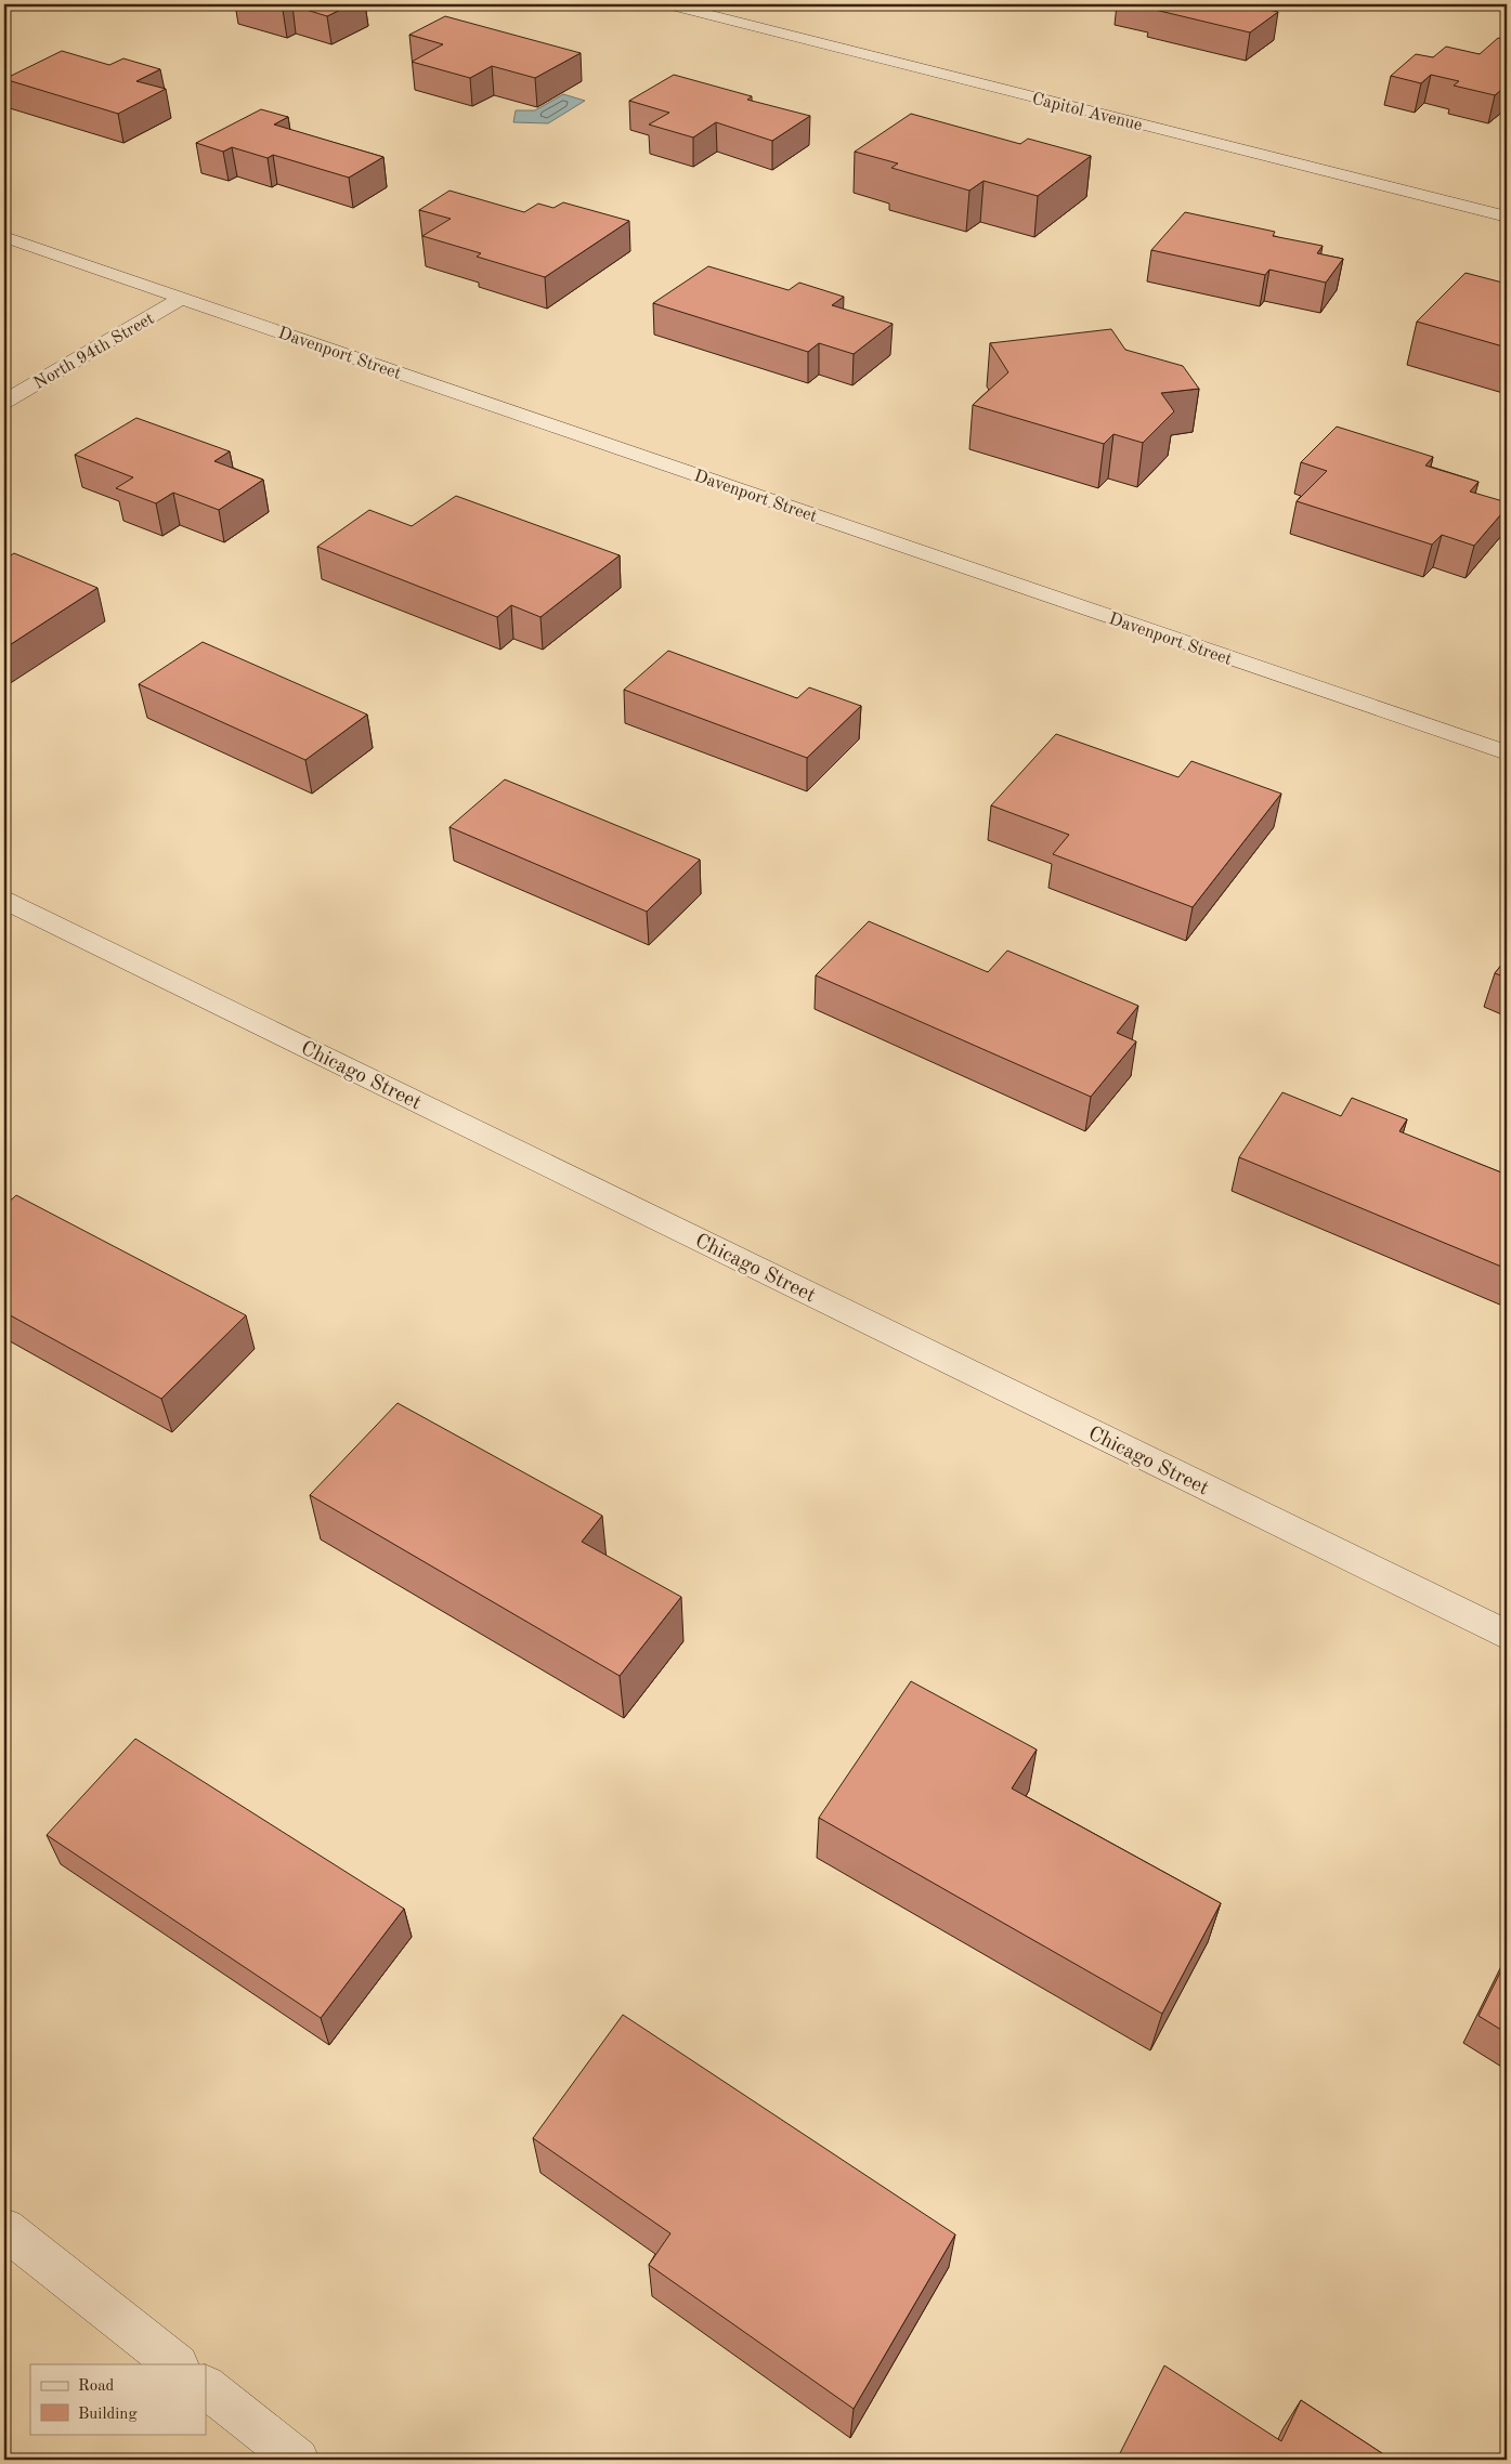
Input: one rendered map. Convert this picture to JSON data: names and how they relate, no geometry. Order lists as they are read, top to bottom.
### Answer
{
  "streets": {
    "street": [
      "Capitol Avenue",
      "North 94th Street",
      "Davenport Street",
      "Chicago Street"
    ]
  },
  "crossings": [
    ["North 94th Street", "Davenport Street"]
  ],
  "legend": ["Road", "Building"]
}
